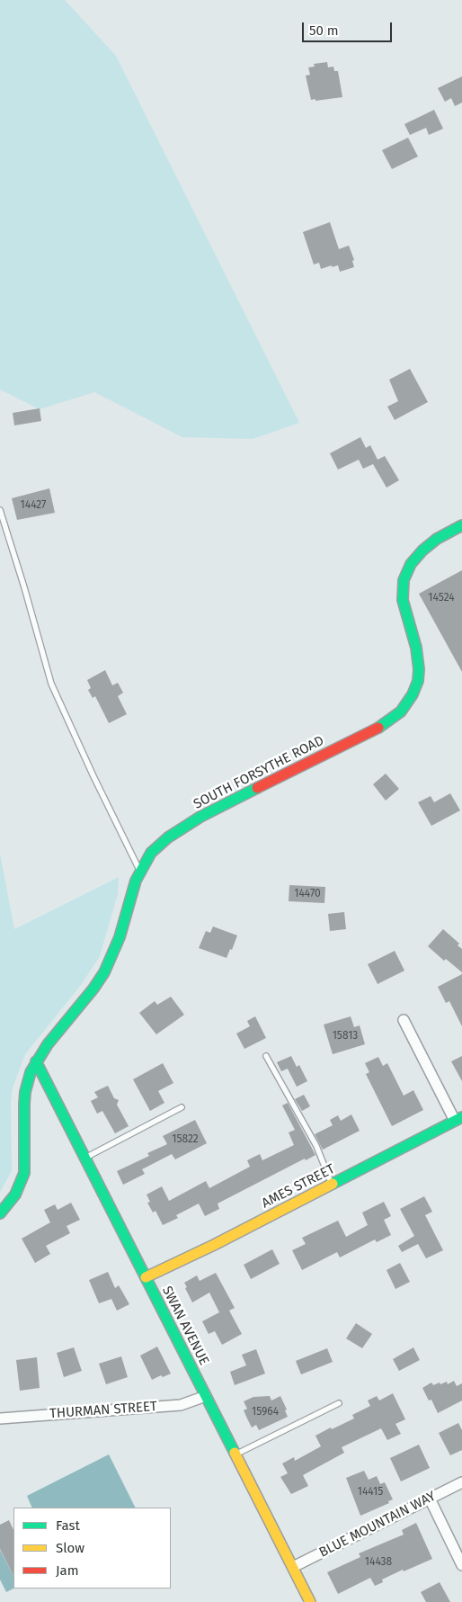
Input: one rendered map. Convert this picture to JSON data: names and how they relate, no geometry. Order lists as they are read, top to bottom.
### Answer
{
  "streets": {
    "street": [
      "SOUTH FORSYTHE ROAD",
      "AMES STREET",
      "SWAN AVENUE",
      "THURMAN STREET",
      "BLUE MOUNTAIN WAY"
    ]
  },
  "crossings": [
    ["SOUTH FORSYTHE ROAD", "SWAN AVENUE"],
    ["AMES STREET", "SWAN AVENUE"],
    ["SWAN AVENUE", "THURMAN STREET"],
    ["SWAN AVENUE", "BLUE MOUNTAIN WAY"]
  ],
  "house_numbers": [
    "14427",
    "14524",
    "14470",
    "15813",
    "15822",
    "15964",
    "14415",
    "14438"
  ],
  "legend": ["Fast", "Slow", "Jam"],
  "scale_bar": "50 m"
}
